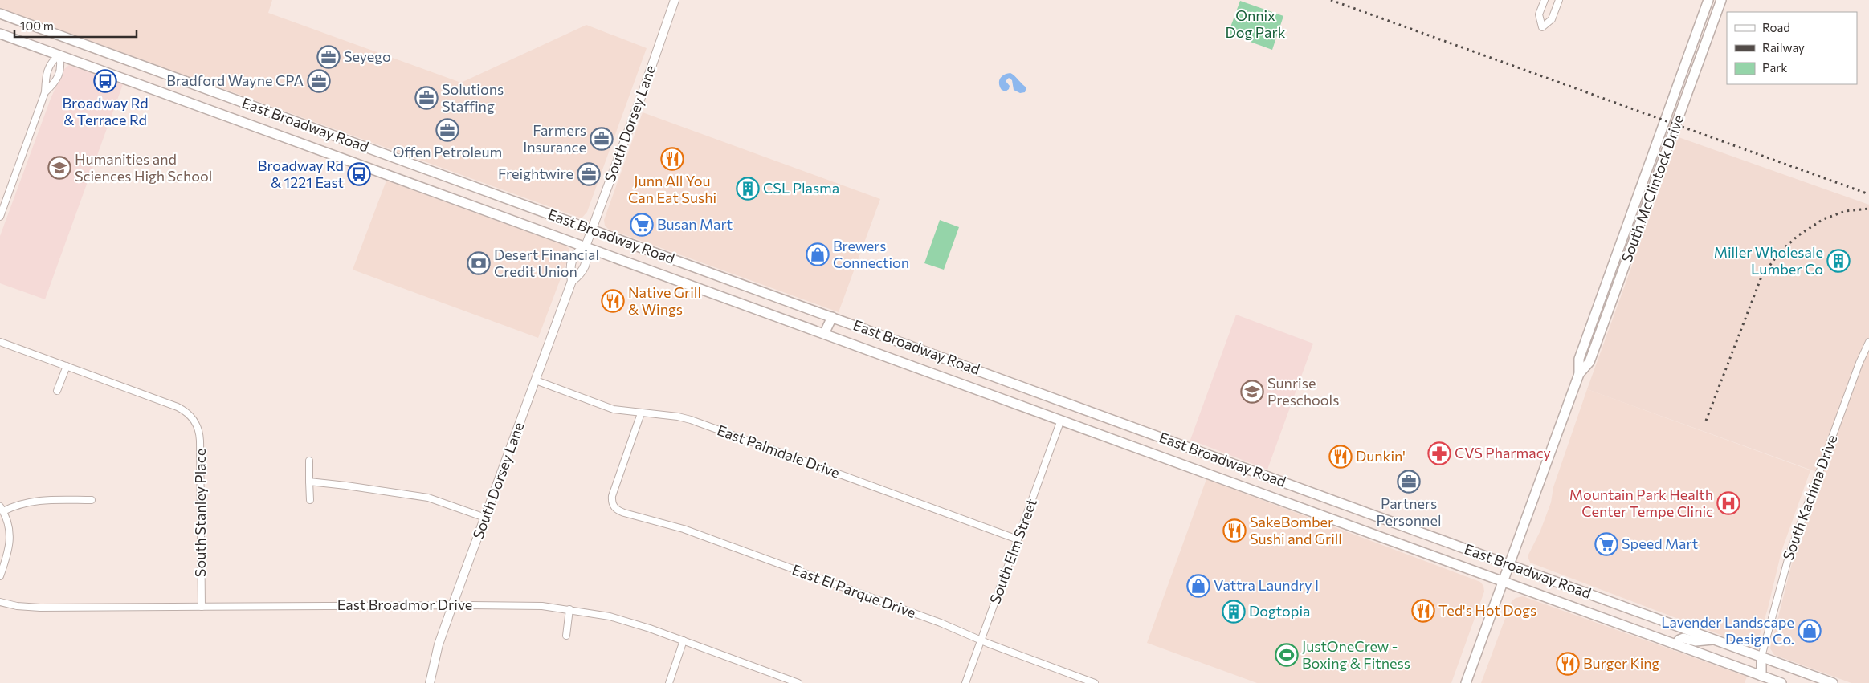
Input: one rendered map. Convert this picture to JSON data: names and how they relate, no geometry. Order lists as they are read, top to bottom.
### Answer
{
  "streets": {
    "main road": ["East Broadway Road", "South McClintock Drive"],
    "street": [
      "South Dorsey Lane",
      "East Palmdale Drive",
      "South Kachina Drive",
      "South Stanley Place",
      "South Elm Street",
      "East El Parque Drive",
      "East Broadmor Drive"
    ]
  },
  "crossings": [
    ["South Dorsey Lane", "East Broadway Road"],
    ["South Dorsey Lane", "East Palmdale Drive"],
    ["South Dorsey Lane", "East Broadmor Drive"],
    ["East Broadway Road", "South McClintock Drive"],
    ["East Broadway Road", "South Kachina Drive"],
    ["East Broadway Road", "South Elm Street"],
    ["East Palmdale Drive", "South Elm Street"],
    ["East Palmdale Drive", "East El Parque Drive"],
    ["South Stanley Place", "East Broadmor Drive"],
    ["South Elm Street", "East El Parque Drive"]
  ],
  "parks": ["Onnix Dog Park"],
  "places": {
    "office": [
      "Seyego",
      "Bradford Wayne CPA",
      "Solutions Staffing",
      "Offen Petroleum",
      "Farmers Insurance",
      "Freightwire",
      "Partners Personnel"
    ],
    "bus stop": ["Broadway Rd & Terrace Rd", "Broadway Rd & 1221 East"],
    "restaurant": [
      "Junn All You Can Eat Sushi",
      "Native Grill & Wings",
      "Dunkin'",
      "SakeBomber Sushi and Grill",
      "Ted's Hot Dogs",
      "Burger King"
    ],
    "school or university": ["Humanities and Sciences High School", "Sunrise Preschools"],
    "building": ["CSL Plasma", "Miller Wholesale Lumber Co", "Dogtopia"],
    "supermarket": ["Busan Mart", "Speed Mart"],
    "shop": ["Brewers Connection", "Vattra Laundry I", "Lavender Landscape Design Co."],
    "bank": ["Desert Financial Credit Union"],
    "pharmacy": ["CVS Pharmacy"],
    "hospital": ["Mountain Park Health Center Tempe Clinic"],
    "sports": ["JustOneCrew - Boxing & Fitness"]
  },
  "legend": ["Road", "Railway", "Park"],
  "scale_bar": "100 m"
}
